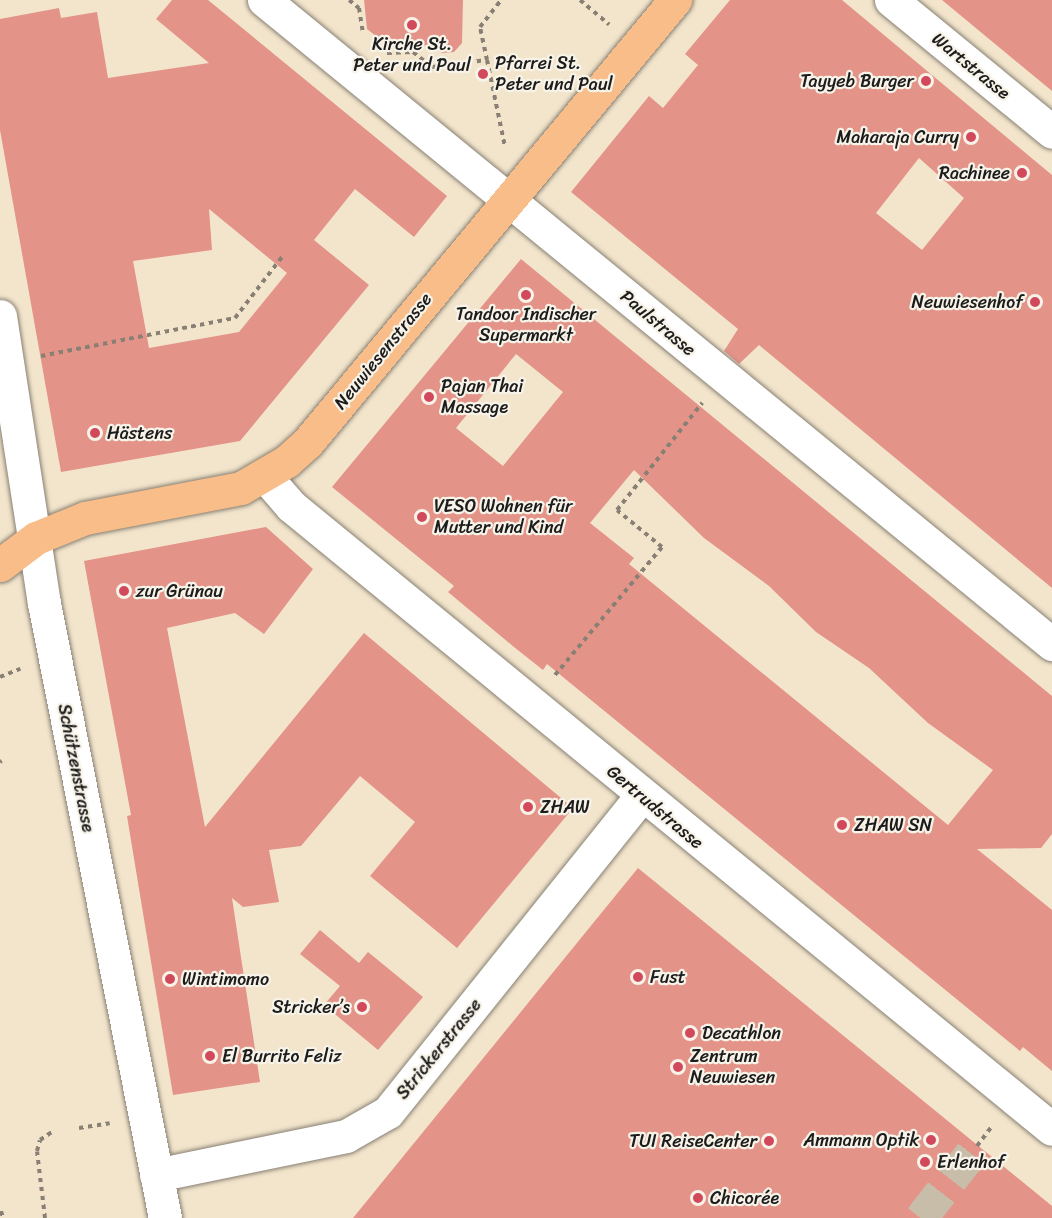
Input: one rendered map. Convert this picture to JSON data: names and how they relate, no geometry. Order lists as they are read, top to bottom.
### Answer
{
  "streets": {
    "main road": ["Neuwiesenstrasse"],
    "street": [
      "Wartstrasse",
      "Paulstrasse",
      "Schützenstrasse",
      "Gertrudstrasse",
      "Strickerstrasse"
    ]
  },
  "crossings": [
    ["Paulstrasse", "Neuwiesenstrasse"],
    ["Neuwiesenstrasse", "Schützenstrasse"],
    ["Neuwiesenstrasse", "Gertrudstrasse"],
    ["Schützenstrasse", "Strickerstrasse"],
    ["Gertrudstrasse", "Strickerstrasse"]
  ],
  "places": [
    "Kirche St. Peter und Paul",
    "Pfarrei St. Peter und Paul",
    "Tayyeb Burger",
    "Maharaja Curry",
    "Rachinee",
    "Tandoor Indischer Supermarkt",
    "Neuwiesenhof",
    "Pajan Thai Massage",
    "Hästens",
    "VESO Wohnen für Mutter und Kind",
    "zur Grünau",
    "ZHAW",
    "ZHAW SN",
    "Fust",
    "Wintimomo",
    "Stricker’s",
    "Decathlon",
    "El Burrito Feliz",
    "Zentrum Neuwiesen",
    "Ammann Optik",
    "TUI ReiseCenter",
    "Erlenhof",
    "Chicorée"
  ]
}
